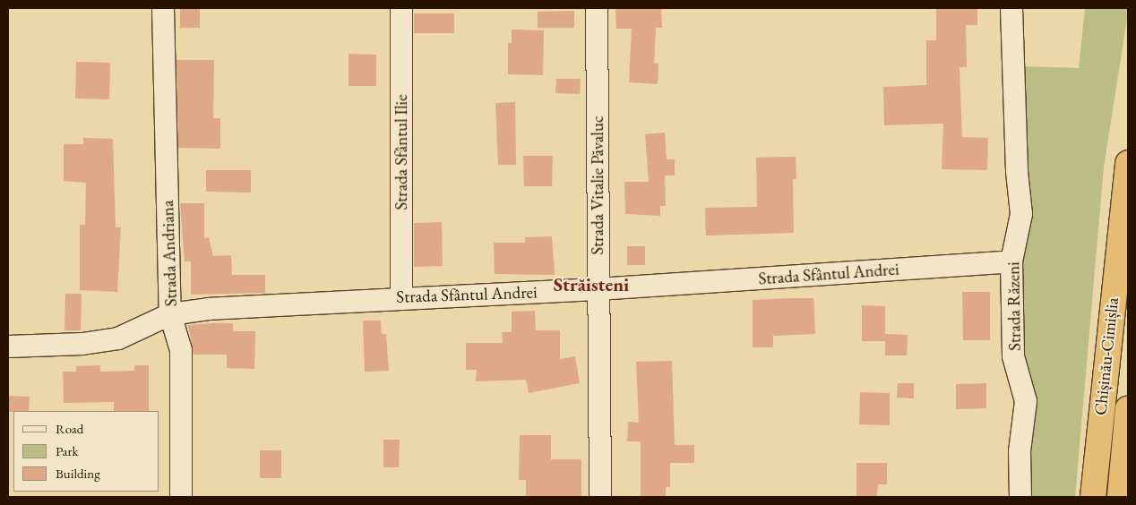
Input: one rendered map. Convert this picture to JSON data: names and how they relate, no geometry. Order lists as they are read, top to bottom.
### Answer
{
  "streets": {
    "highway": ["Chișinău-Cimișlia"],
    "street": [
      "Strada Sfântul Ilie",
      "Strada Vitalie Păvaluc",
      "Strada Andriana",
      "Strada Sfântul Andrei",
      "Strada Răzeni"
    ]
  },
  "crossings": [
    ["Strada Sfântul Ilie", "Strada Sfântul Andrei"],
    ["Strada Vitalie Păvaluc", "Strada Sfântul Andrei"],
    ["Strada Andriana", "Strada Sfântul Andrei"],
    ["Strada Sfântul Andrei", "Strada Răzeni"]
  ],
  "districts": ["Străisteni"],
  "legend": ["Road", "Park", "Building"]
}
